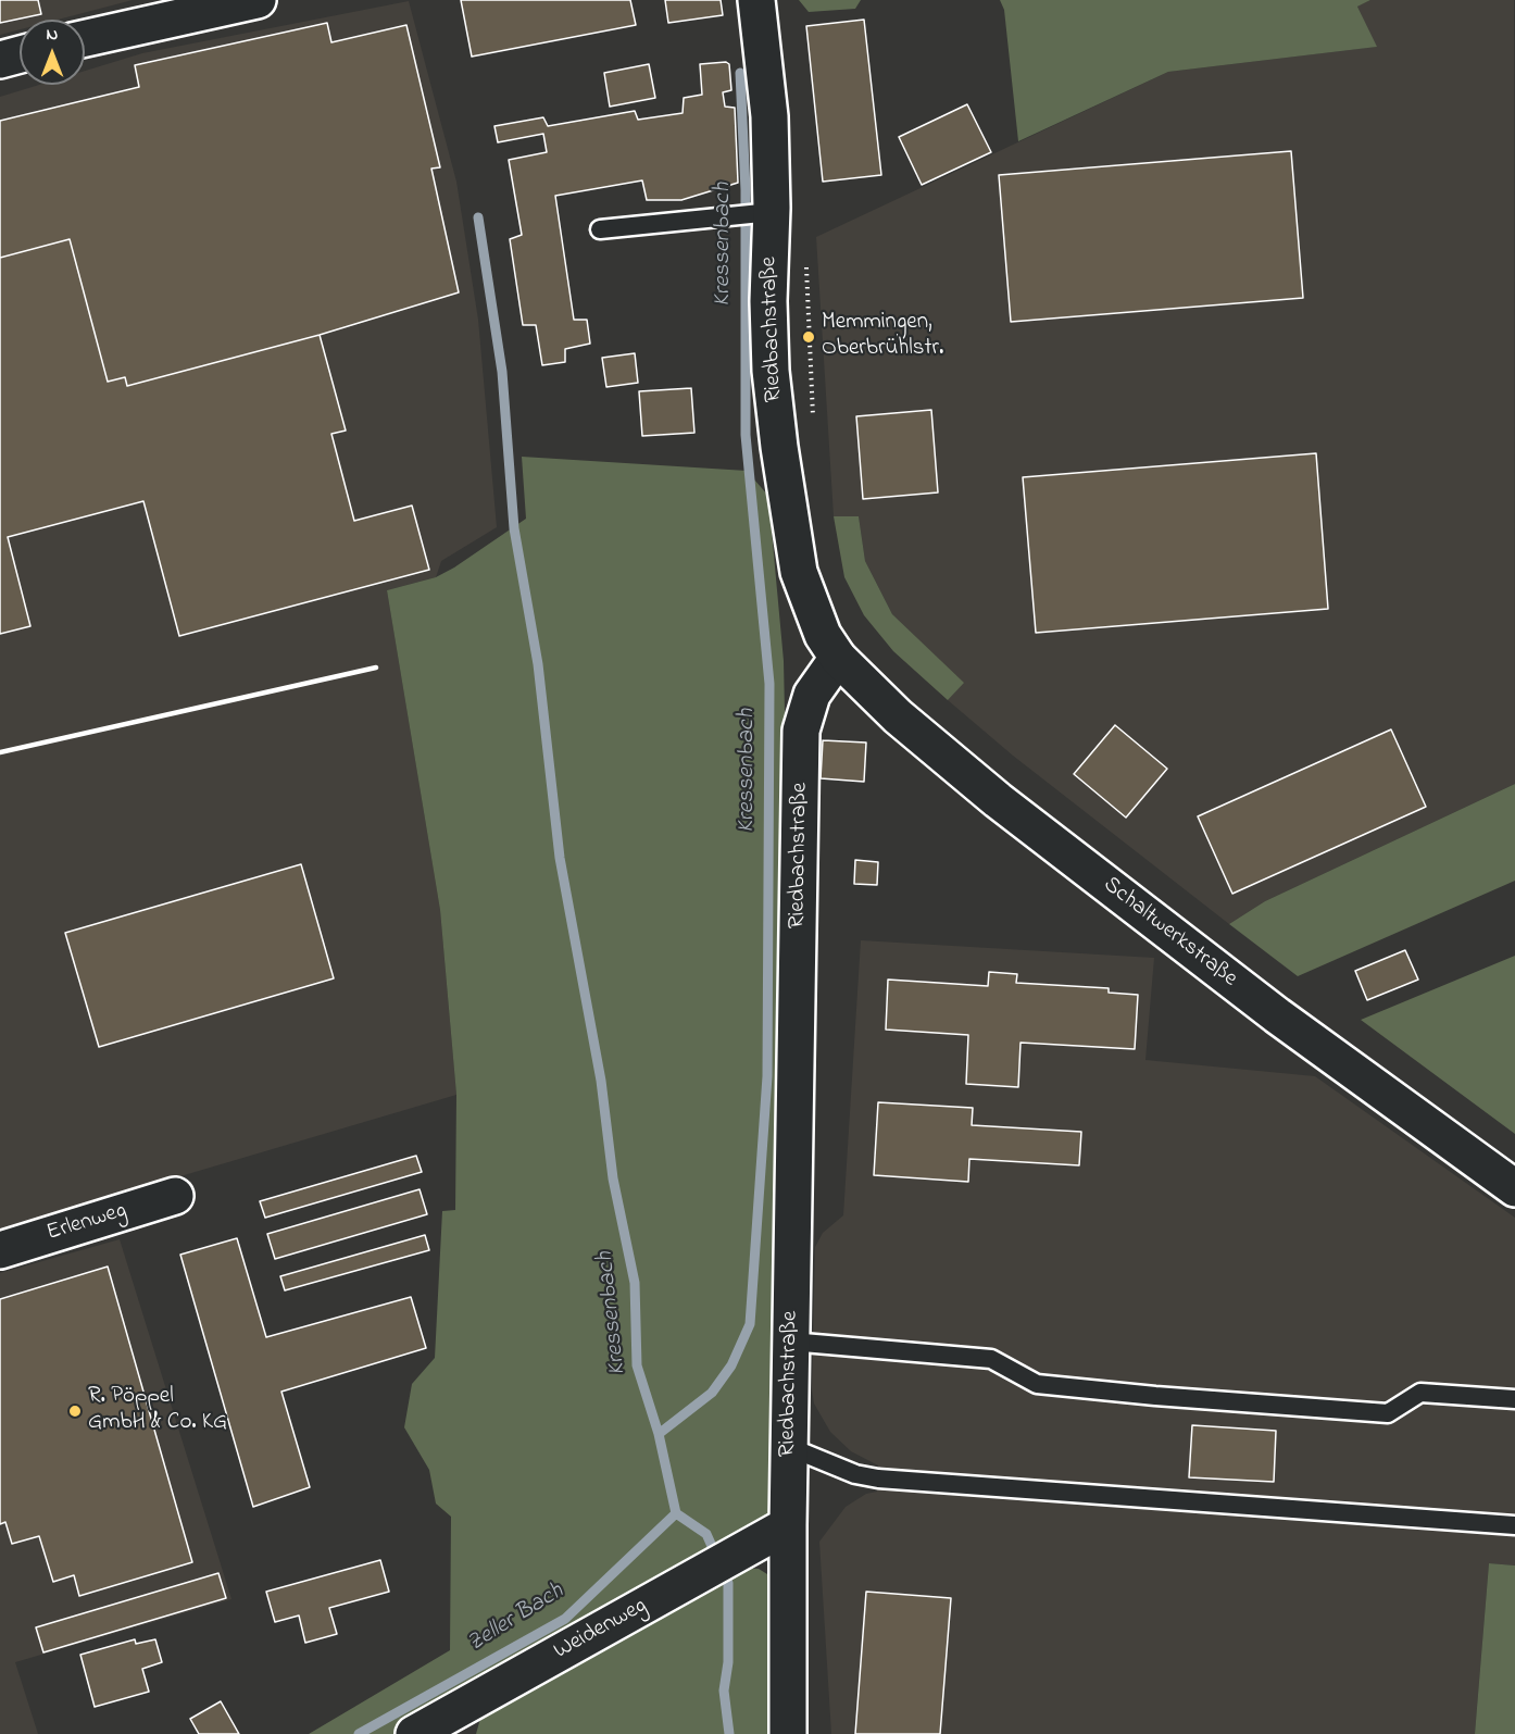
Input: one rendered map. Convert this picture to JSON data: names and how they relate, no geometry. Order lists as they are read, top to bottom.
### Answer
{
  "streets": {
    "street": [
      "Riedbachstraße",
      "Schaltwerkstraße",
      "Erlenweg",
      "Weidenweg"
    ]
  },
  "crossings": [
    ["Riedbachstraße", "Schaltwerkstraße"],
    ["Riedbachstraße", "Weidenweg"]
  ],
  "water": ["Kressenbach", "Zeller Bach"],
  "places": ["Memmingen, Oberbrühlstr.", "R. Pöppel GmbH & Co. KG"],
  "north": "top"
}
